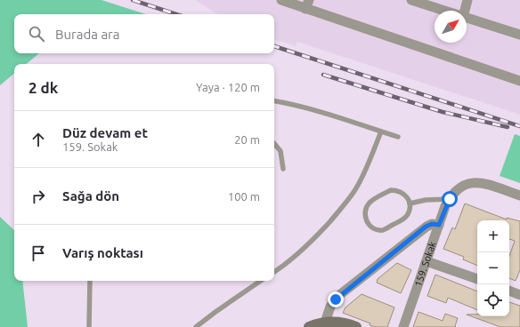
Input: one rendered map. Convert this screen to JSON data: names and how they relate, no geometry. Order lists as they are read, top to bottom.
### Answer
{
  "streets": {
    "street": ["159. Sokak"]
  },
  "north": "top right",
  "page": {
    "search": "Burada ara",
    "heading": ["2 dk", "Yaya · 120 m"],
    "list": [
      ["Düz devam et", "159. Sokak", "20 m"],
      ["Sağa dön", "100 m"],
      "Varış noktası"
    ],
    "map_buttons": ["+", "−"]
  }
}
